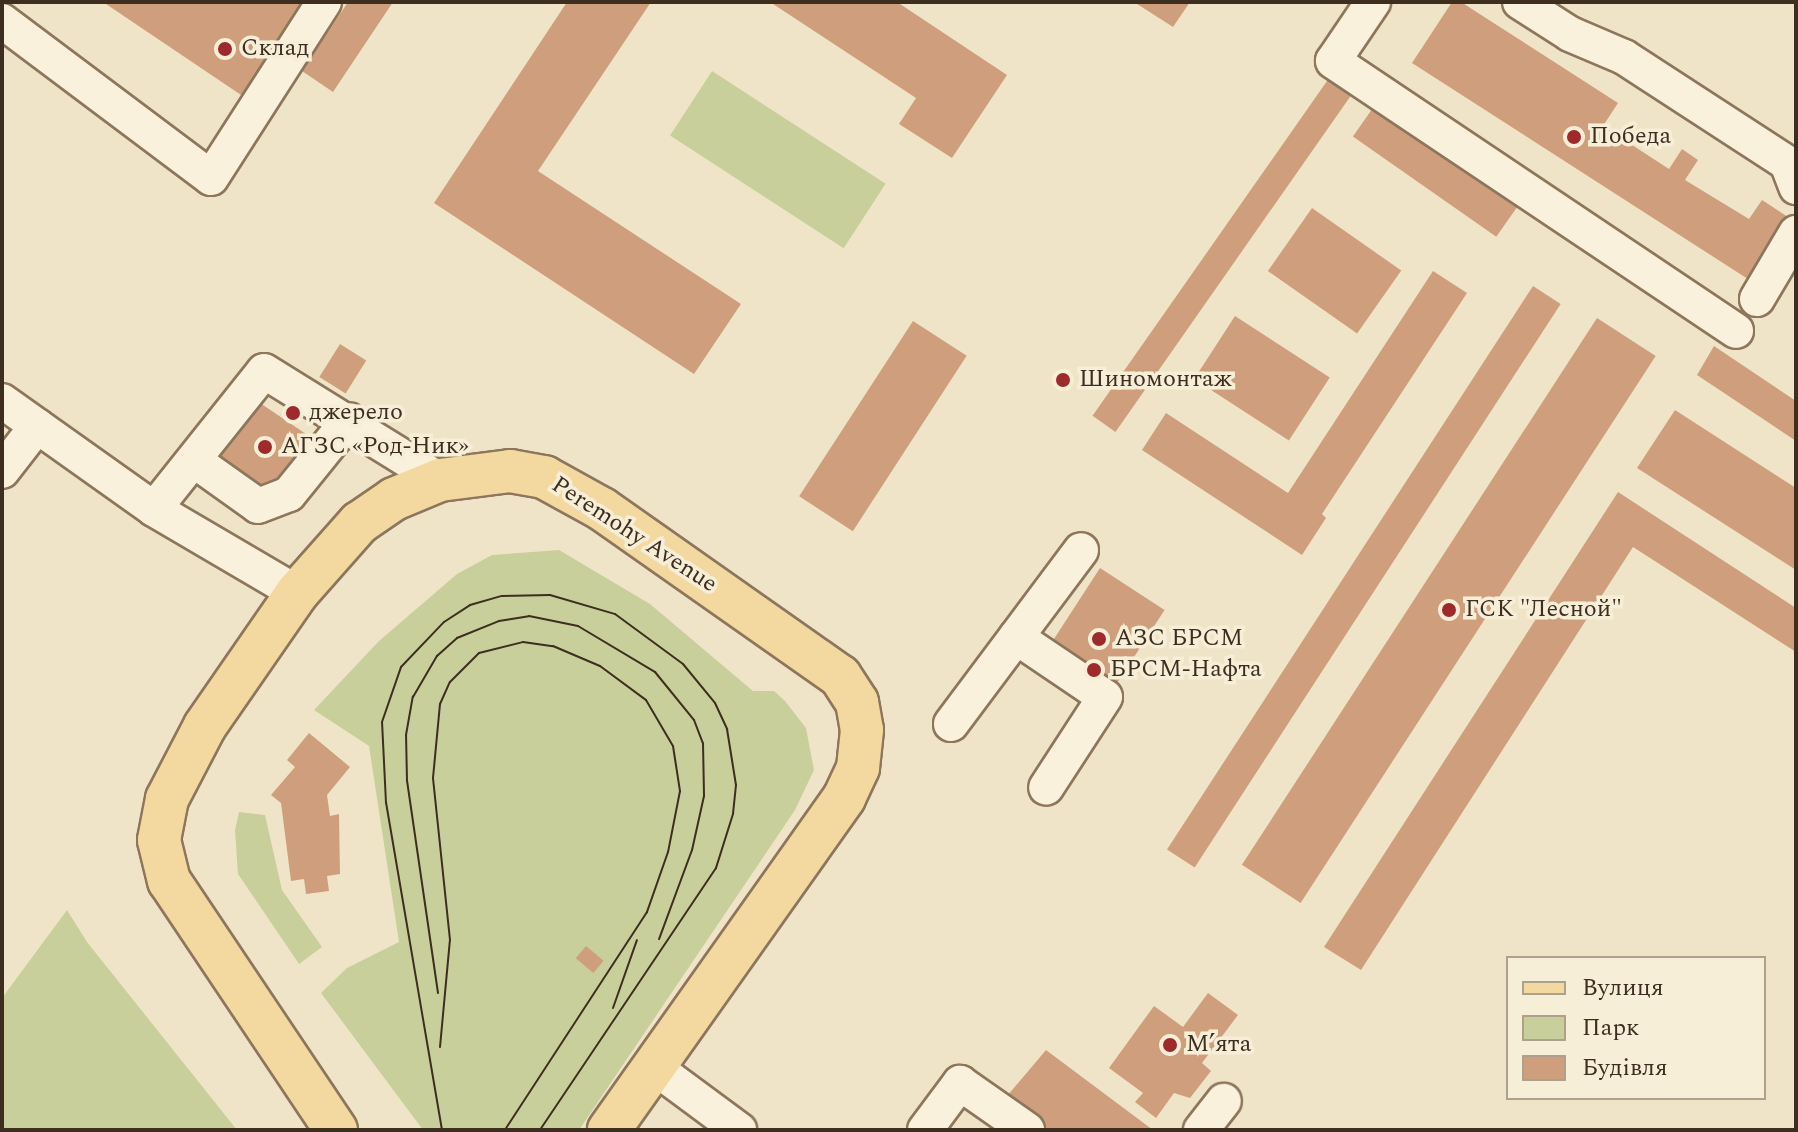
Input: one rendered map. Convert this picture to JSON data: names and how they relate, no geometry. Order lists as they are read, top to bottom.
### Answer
{
  "streets": {
    "main road": ["Peremohy Avenue"]
  },
  "places": [
    "Склад",
    "Победа",
    "Шиномонтаж",
    "джерело",
    "АГЗС «Род-Ник»",
    "ГСК \"Лесной\"",
    "АЗС БРСМ",
    "БРСМ-Hафта",
    "Мʼята"
  ],
  "legend": ["Вулиця", "Парк", "Будівля"]
}
